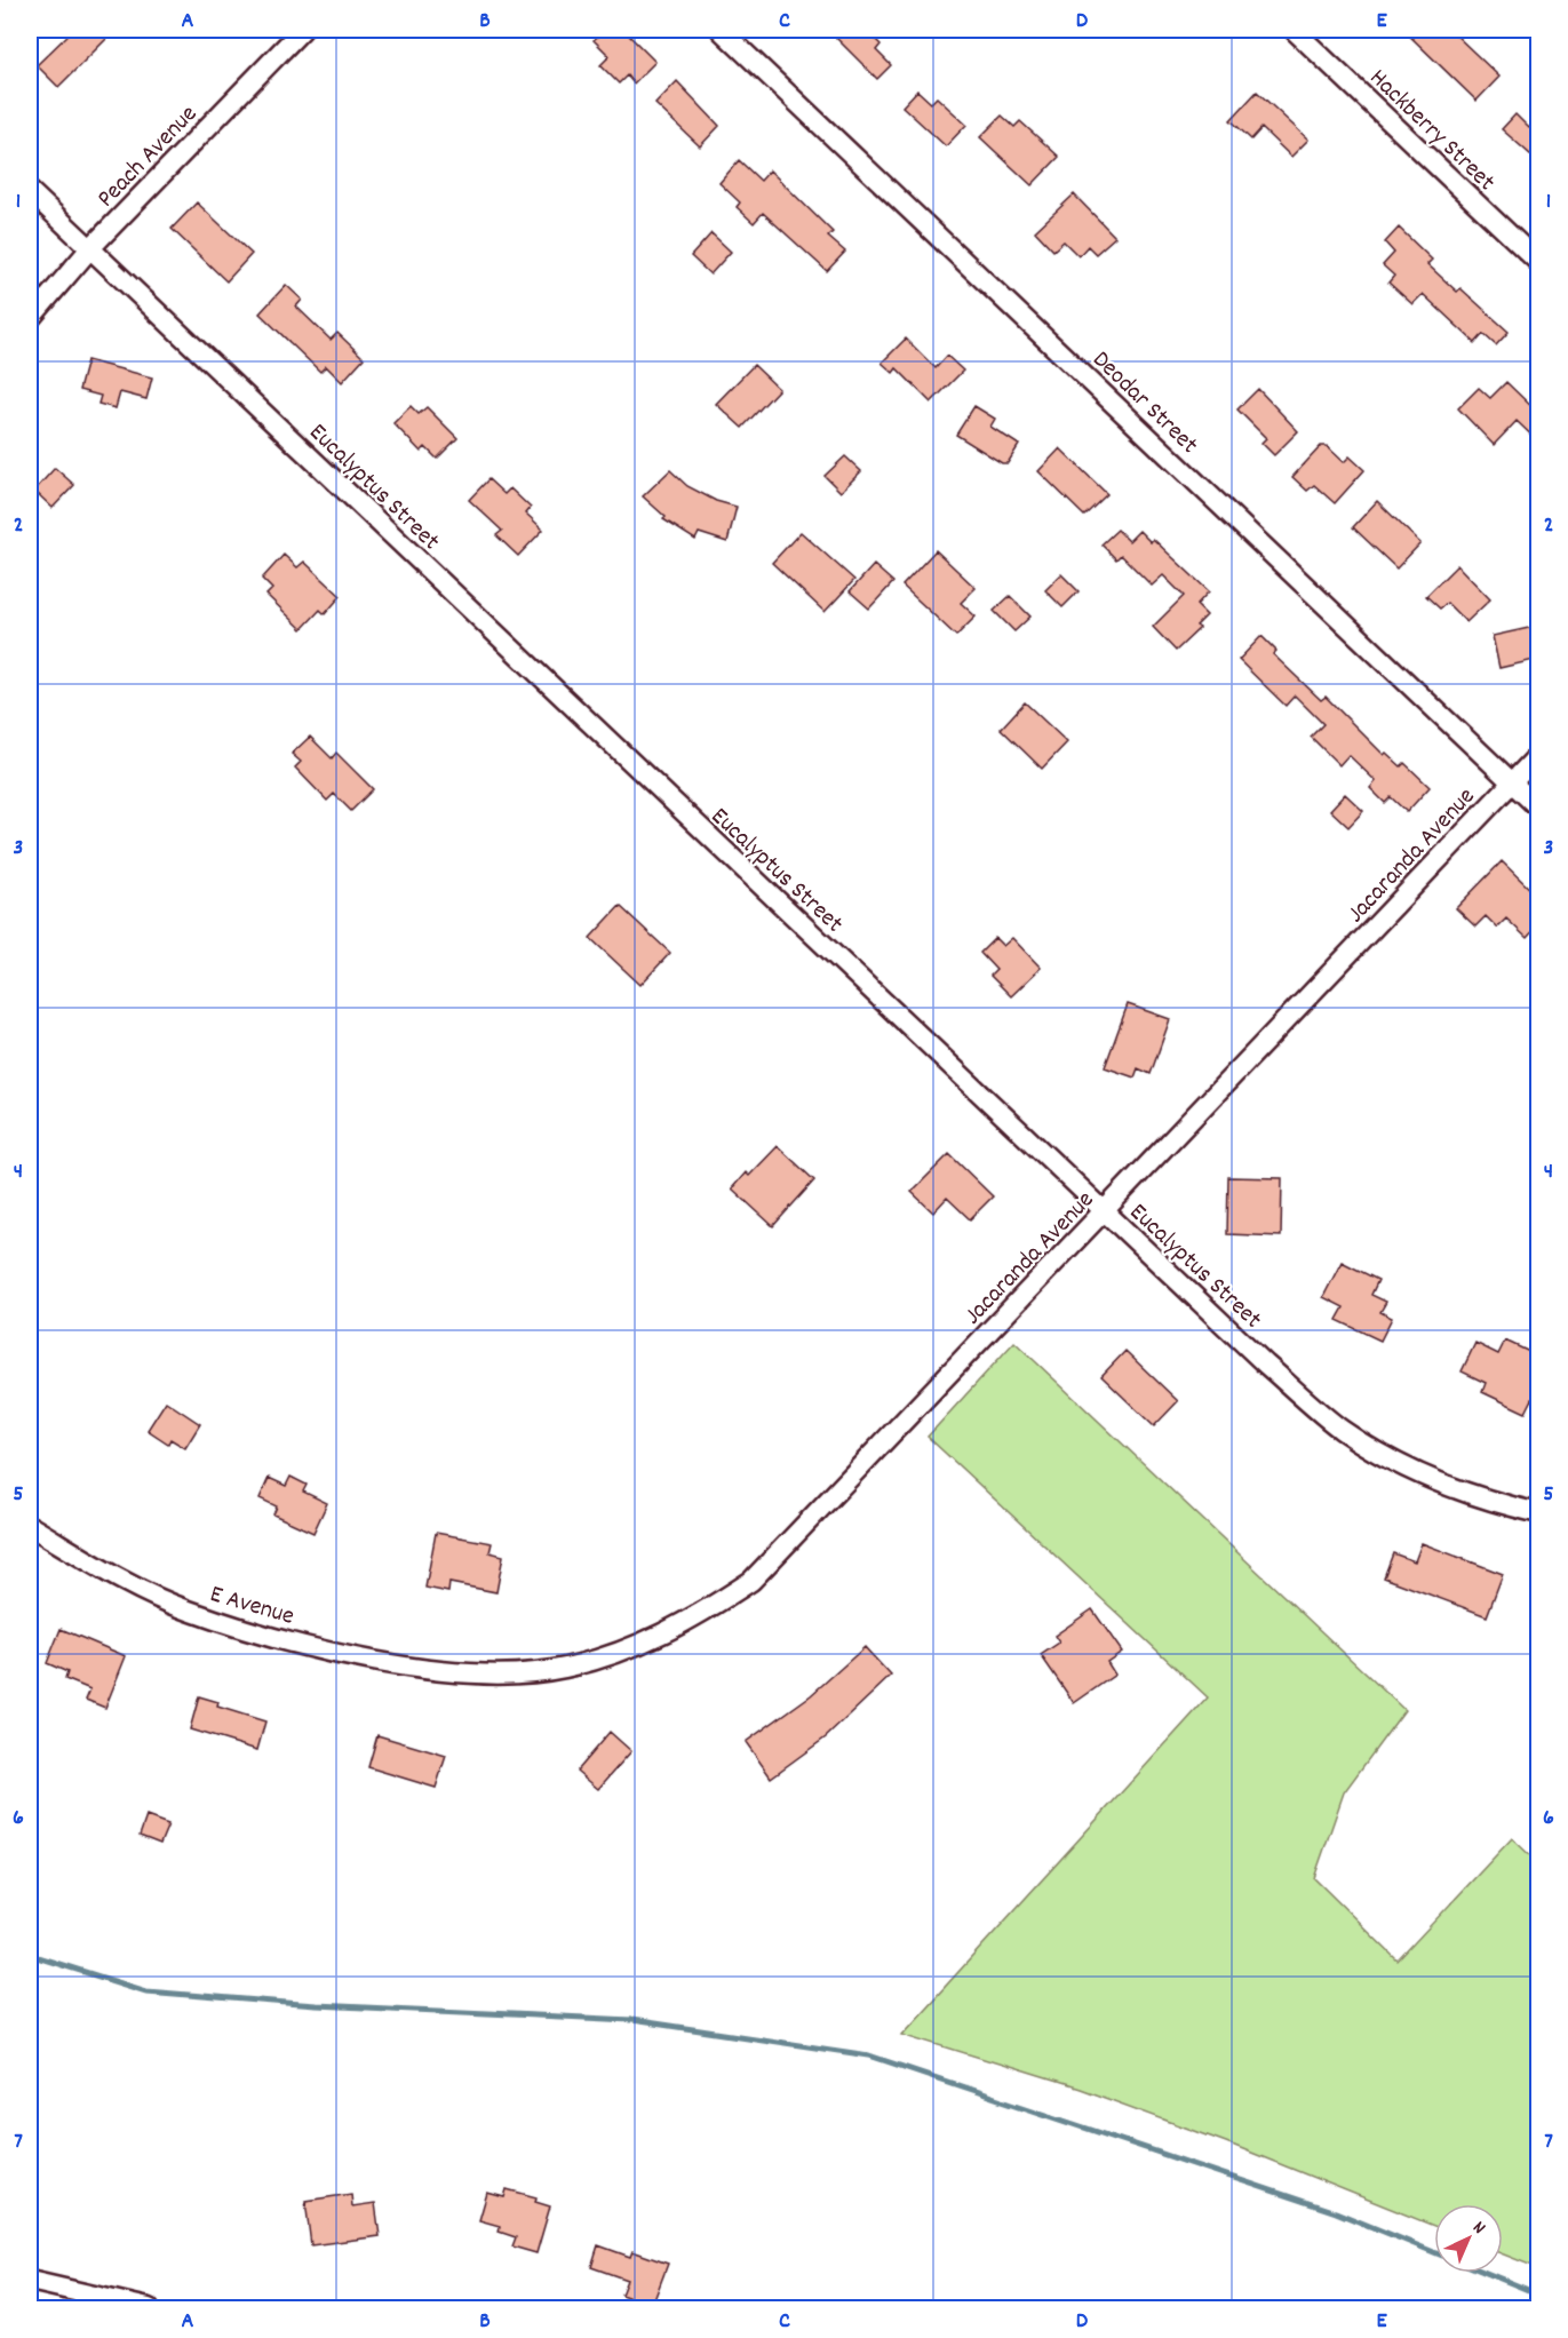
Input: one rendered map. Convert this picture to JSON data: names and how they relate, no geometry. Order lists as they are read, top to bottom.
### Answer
{
  "streets": {
    "street": [
      "Hackberry Street",
      "Peach Avenue",
      "Deodar Street",
      "Eucalyptus Street",
      "Jacaranda Avenue",
      "E Avenue"
    ]
  },
  "crossings": [
    ["Peach Avenue", "Eucalyptus Street"],
    ["Deodar Street", "Jacaranda Avenue"],
    ["Eucalyptus Street", "Jacaranda Avenue"],
    ["Jacaranda Avenue", "E Avenue"]
  ],
  "north": "top right",
  "grid": {
    "columns": [
      "A",
      "B",
      "C",
      "D",
      "E"
    ],
    "rows": [
      "1",
      "2",
      "3",
      "4",
      "5",
      "6",
      "7"
    ]
  }
}
